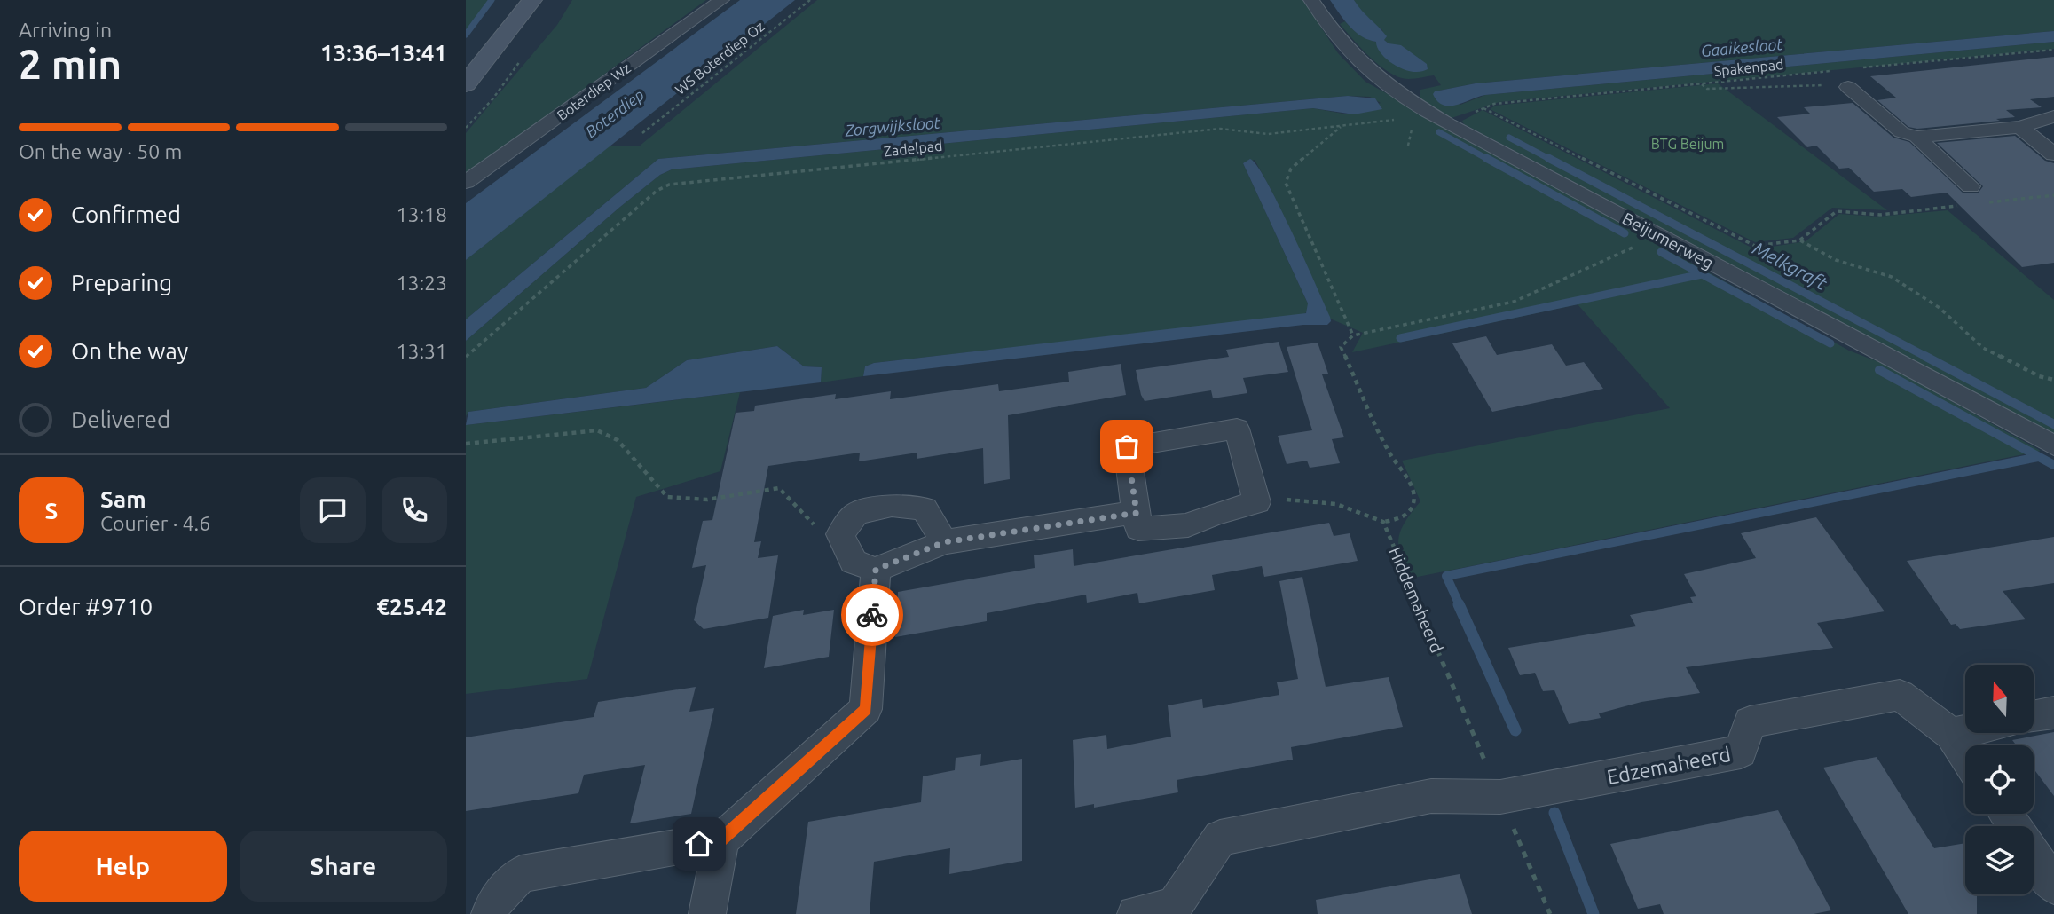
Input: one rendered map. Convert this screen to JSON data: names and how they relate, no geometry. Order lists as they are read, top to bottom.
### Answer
{
  "streets": {
    "street": ["Boterdiep Wz", "Beijumerweg", "Edzemaheerd"],
    "path": [
      "WS Boterdiep Oz",
      "Spakenpad",
      "Zadelpad",
      "Hiddemaheerd"
    ]
  },
  "crossings": [
    ["Spakenpad", "Beijumerweg"],
    ["Zadelpad", "Beijumerweg"],
    ["Hiddemaheerd", "Edzemaheerd"]
  ],
  "water": [
    "Gaaikesloot",
    "Boterdiep",
    "Zorgwijksloot",
    "Melkgraft"
  ],
  "parks": ["BTG Beijum"],
  "north": "top",
  "page": {
    "heading": ["2 min", "Arriving in", "13:36–13:41"],
    "panel": [
      "Sam",
      "Courier · 4.6",
      "Order #9710",
      "€25.42"
    ],
    "bar": "On the way · 50 m",
    "list": [
      ["Confirmed", "13:18"],
      ["Preparing", "13:23"],
      ["On the way", "13:31"],
      "Delivered"
    ],
    "round": "S",
    "buttons": ["Help", "Share"]
  }
}
